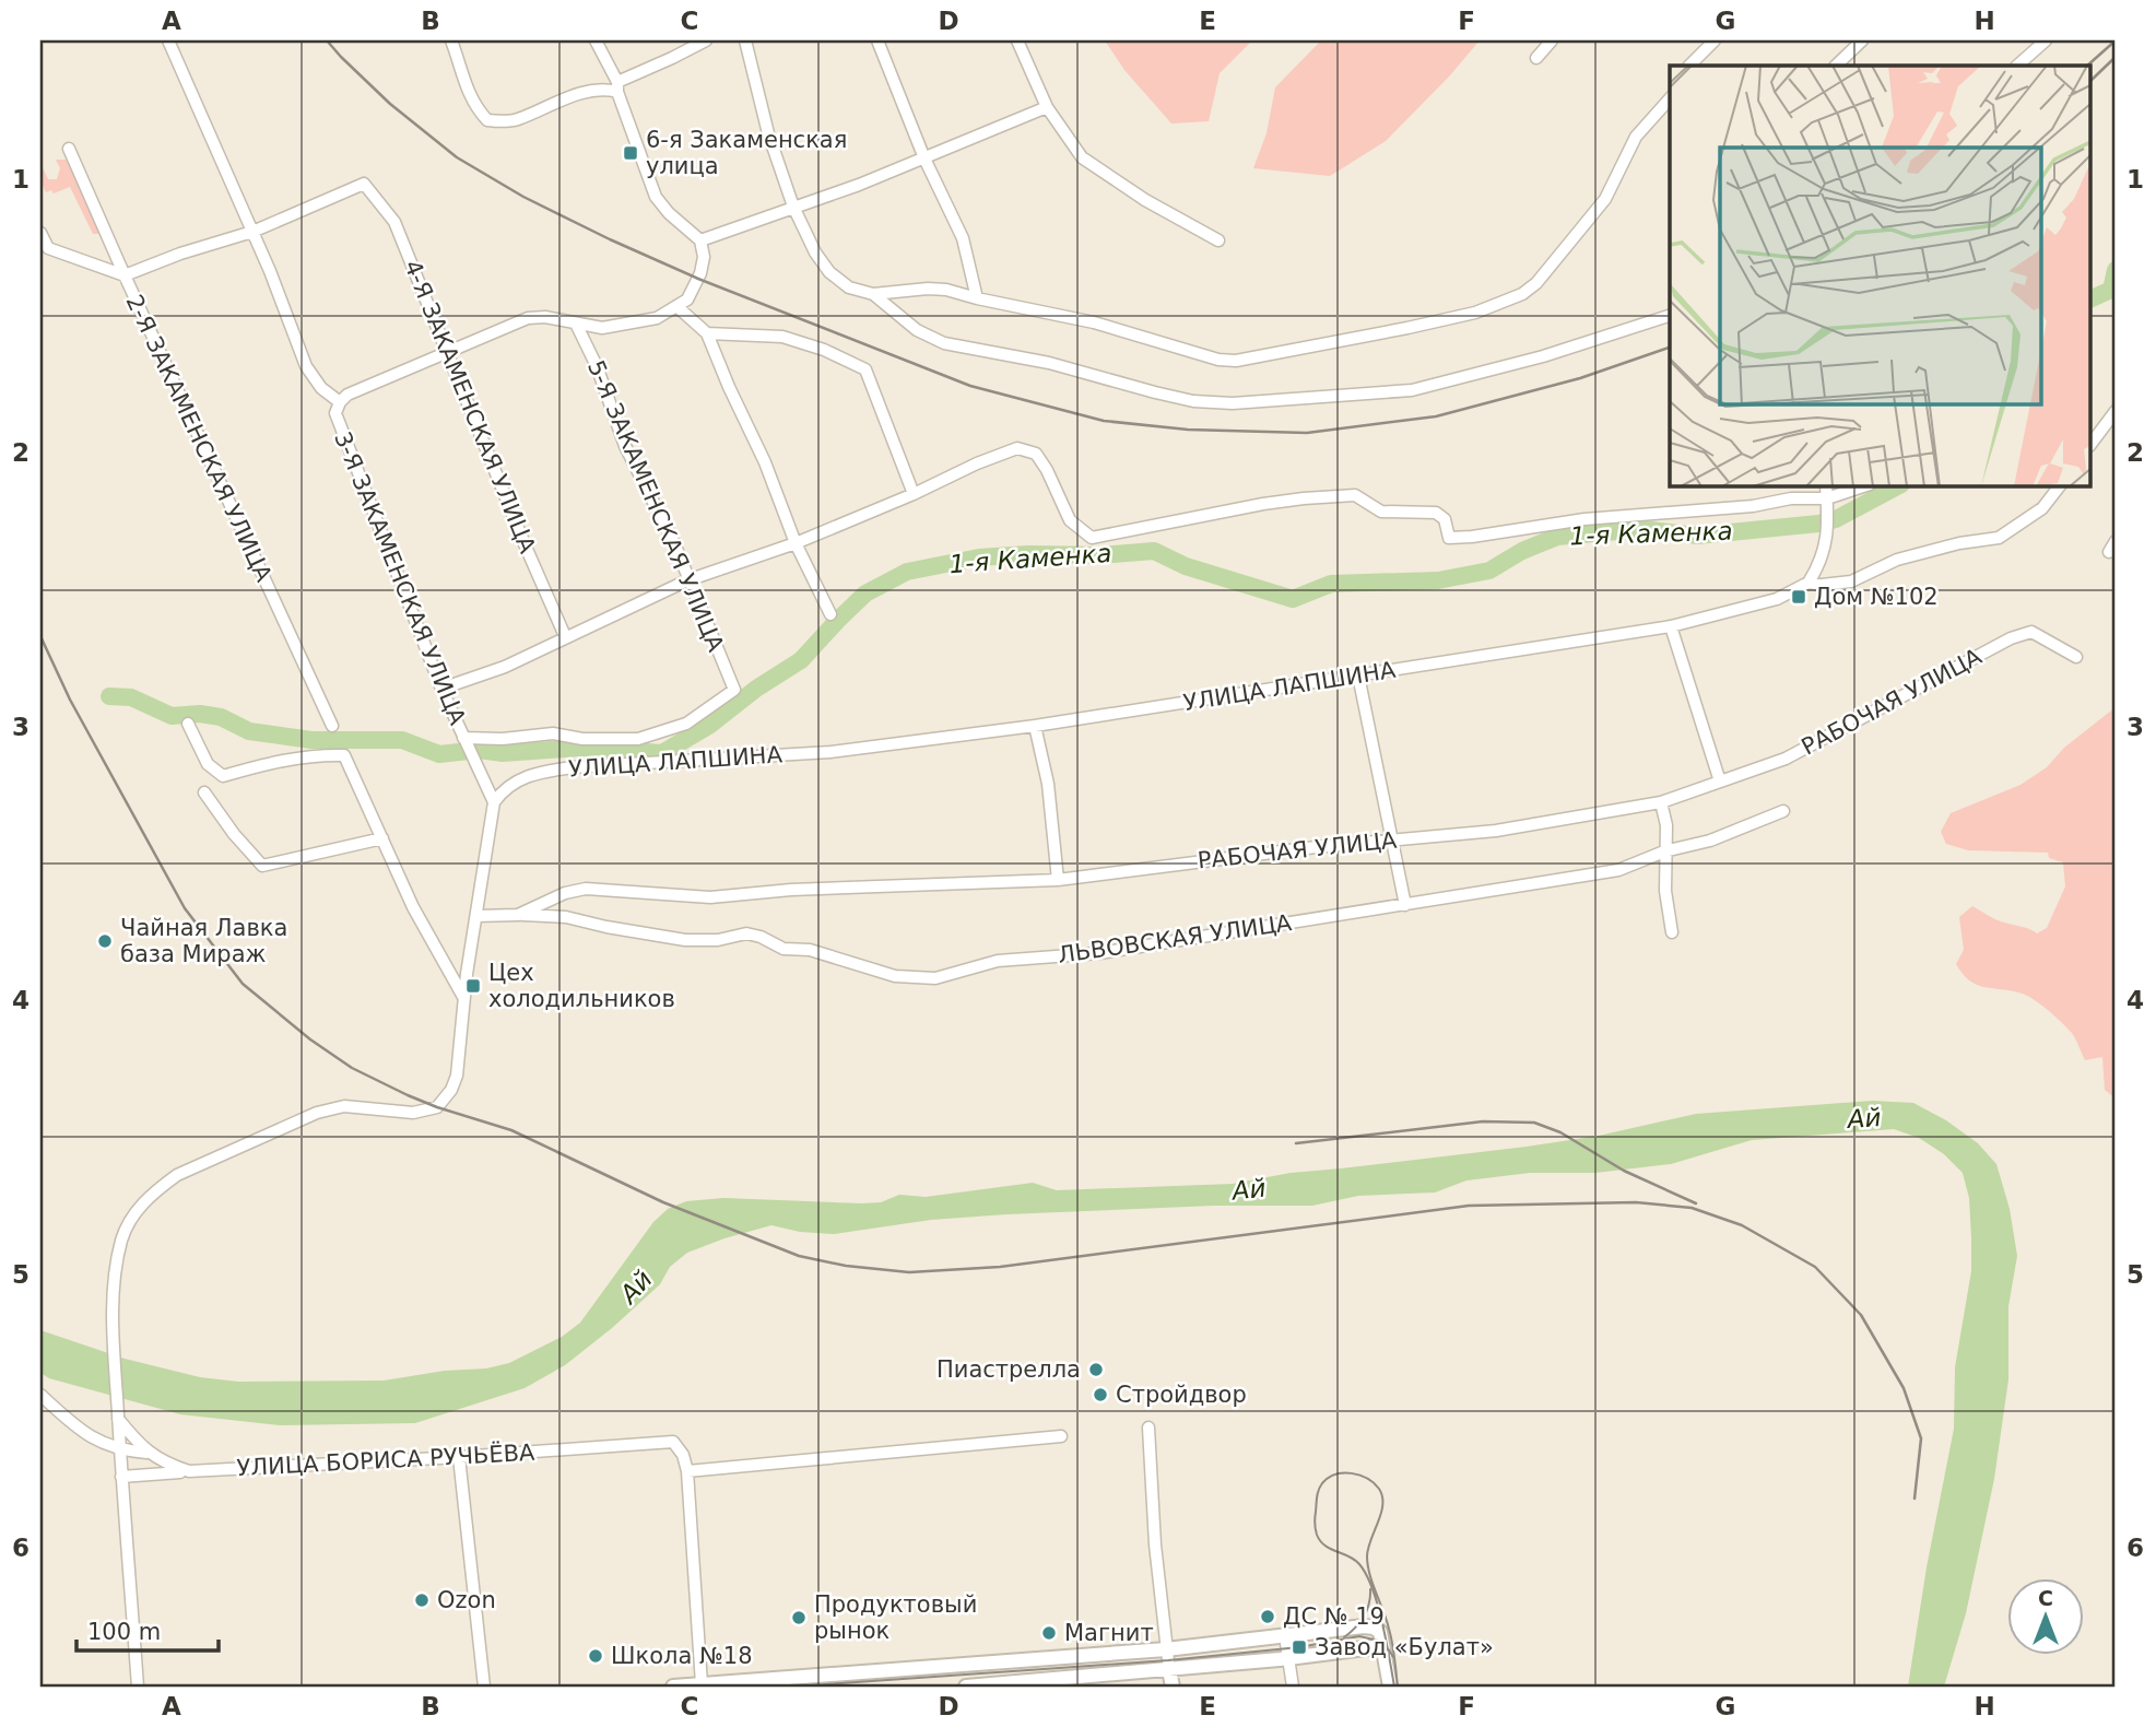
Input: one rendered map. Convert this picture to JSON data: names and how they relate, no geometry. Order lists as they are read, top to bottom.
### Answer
{
  "streets": {
    "street": [
      "4-Я ЗАКАМЕНСКАЯ УЛИЦА",
      "2-Я ЗАКАМЕНСКАЯ УЛИЦА",
      "5-Я ЗАКАМЕНСКАЯ УЛИЦА",
      "3-Я ЗАКАМЕНСКАЯ УЛИЦА",
      "УЛИЦА ЛАПШИНА",
      "РАБОЧАЯ УЛИЦА",
      "ЛЬВОВСКАЯ УЛИЦА",
      "УЛИЦА БОРИСА РУЧЬЁВА"
    ]
  },
  "crossings": [
    ["4-Я ЗАКАМЕНСКАЯ УЛИЦА", "3-Я ЗАКАМЕНСКАЯ УЛИЦА"],
    ["5-Я ЗАКАМЕНСКАЯ УЛИЦА", "3-Я ЗАКАМЕНСКАЯ УЛИЦА"],
    ["РАБОЧАЯ УЛИЦА", "ЛЬВОВСКАЯ УЛИЦА"]
  ],
  "water": ["1-я Каменка", "Ай"],
  "places": {
    "transit": [
      "6-я Закаменская улица",
      "Дом №102",
      "Цех холодильников",
      "Завод «Булат»"
    ],
    "other": [
      "Чайная Лавка база Мираж",
      "Пиастрелла",
      "Стройдвор",
      "Ozon",
      "ДС № 19",
      "Продуктовый рынок",
      "Магнит",
      "Школа №18"
    ]
  },
  "scale_bar": "100 m",
  "north": "top",
  "grid": {
    "columns": [
      "A",
      "B",
      "C",
      "D",
      "E",
      "F",
      "G",
      "H"
    ],
    "rows": [
      "1",
      "2",
      "3",
      "4",
      "5",
      "6"
    ]
  }
}
